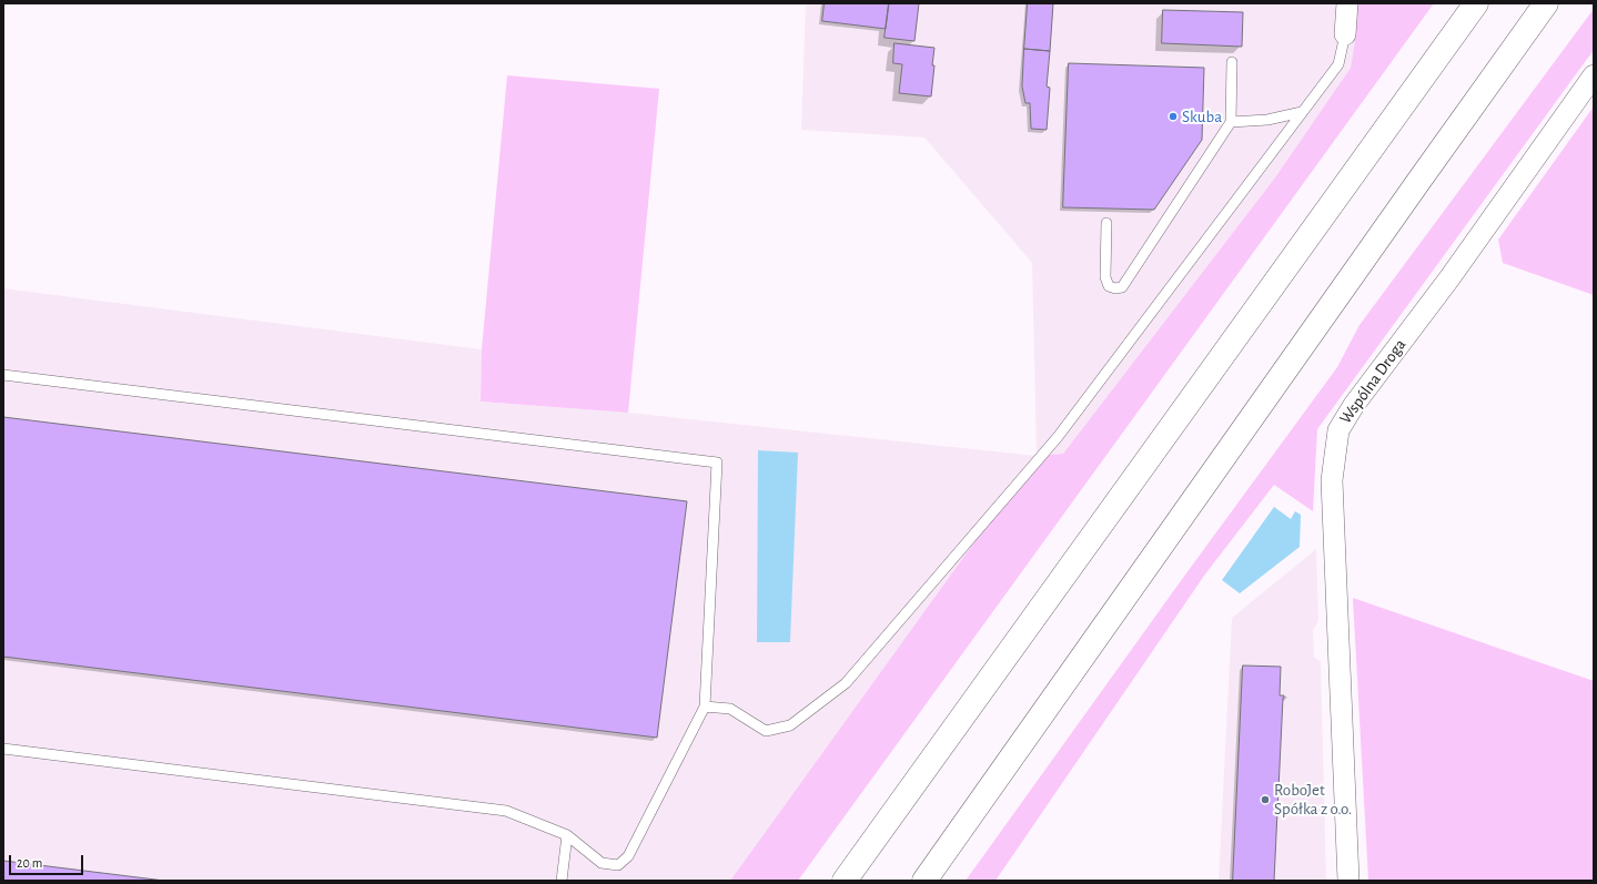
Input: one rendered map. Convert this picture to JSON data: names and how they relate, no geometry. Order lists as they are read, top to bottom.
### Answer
{
  "streets": {
    "street": ["Wspólna Droga"]
  },
  "places": ["Skuba", "RoboJet Spółka z o.o."],
  "scale_bar": "20 m"
}
